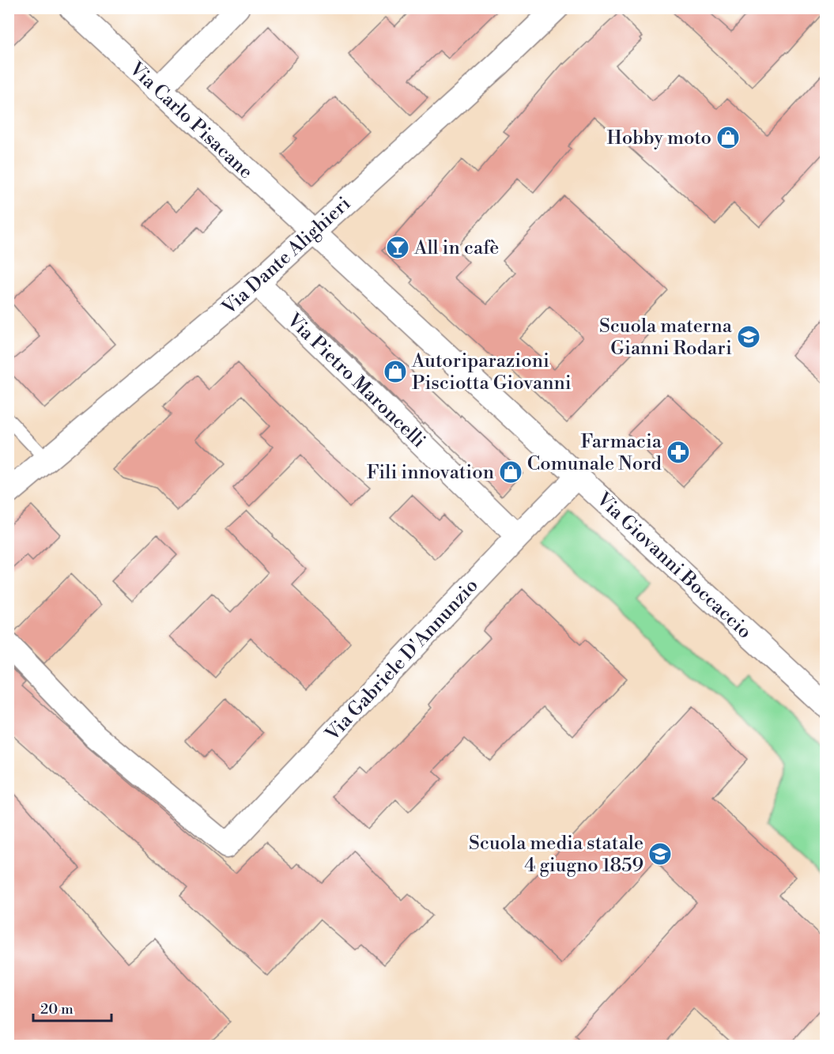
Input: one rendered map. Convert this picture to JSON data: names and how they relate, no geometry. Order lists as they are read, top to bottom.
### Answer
{
  "streets": {
    "street": [
      "Via Carlo Pisacane",
      "Via Dante Alighieri",
      "Via Pietro Maroncelli",
      "Via Giovanni Boccaccio",
      "Via Gabriele D'Annunzio"
    ]
  },
  "crossings": [
    ["Via Carlo Pisacane", "Via Dante Alighieri"],
    ["Via Carlo Pisacane", "Via Giovanni Boccaccio"],
    ["Via Dante Alighieri", "Via Pietro Maroncelli"],
    ["Via Dante Alighieri", "Via Giovanni Boccaccio"],
    ["Via Pietro Maroncelli", "Via Gabriele D'Annunzio"],
    ["Via Giovanni Boccaccio", "Via Gabriele D'Annunzio"]
  ],
  "places": {
    "shop": ["Hobby moto", "Autoriparazioni Pisciotta Giovanni", "Fili innovation"],
    "bar": ["All in cafè"],
    "school or university": ["Scuola materna Gianni Rodari", "Scuola media statale 4 giugno 1859"],
    "pharmacy": ["Farmacia Comunale Nord"]
  },
  "scale_bar": "20 m"
}
